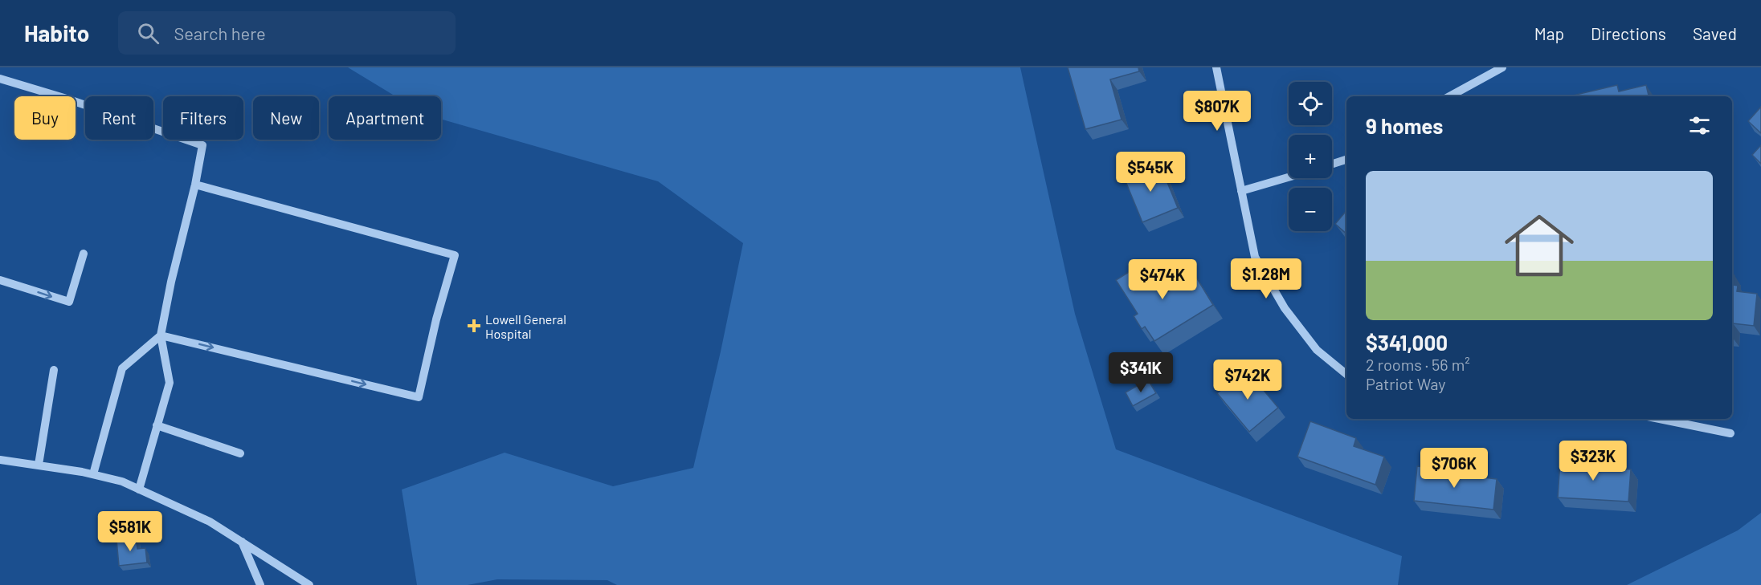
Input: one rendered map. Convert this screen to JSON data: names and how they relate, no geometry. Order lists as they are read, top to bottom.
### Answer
{
  "places": {
    "health": ["Lowell General Hospital"]
  },
  "page": {
    "header": "Habito",
    "search": "Search here",
    "nav": ["Map", "Directions", "Saved"],
    "map_buttons": ["+", "−"],
    "price": [
      "$807K",
      "$545K",
      "$1.28M",
      "$474K",
      "$341K",
      "$742K",
      "$323K",
      "$706K",
      "$581K"
    ],
    "chip": [
      "Buy",
      "Rent",
      "Filters",
      "New",
      "Apartment"
    ],
    "heading": "9 homes",
    "list": [
      {
        "name": "$341,000",
        "note": "2 rooms · 56 m² · Patriot Way"
      }
    ]
  }
}
